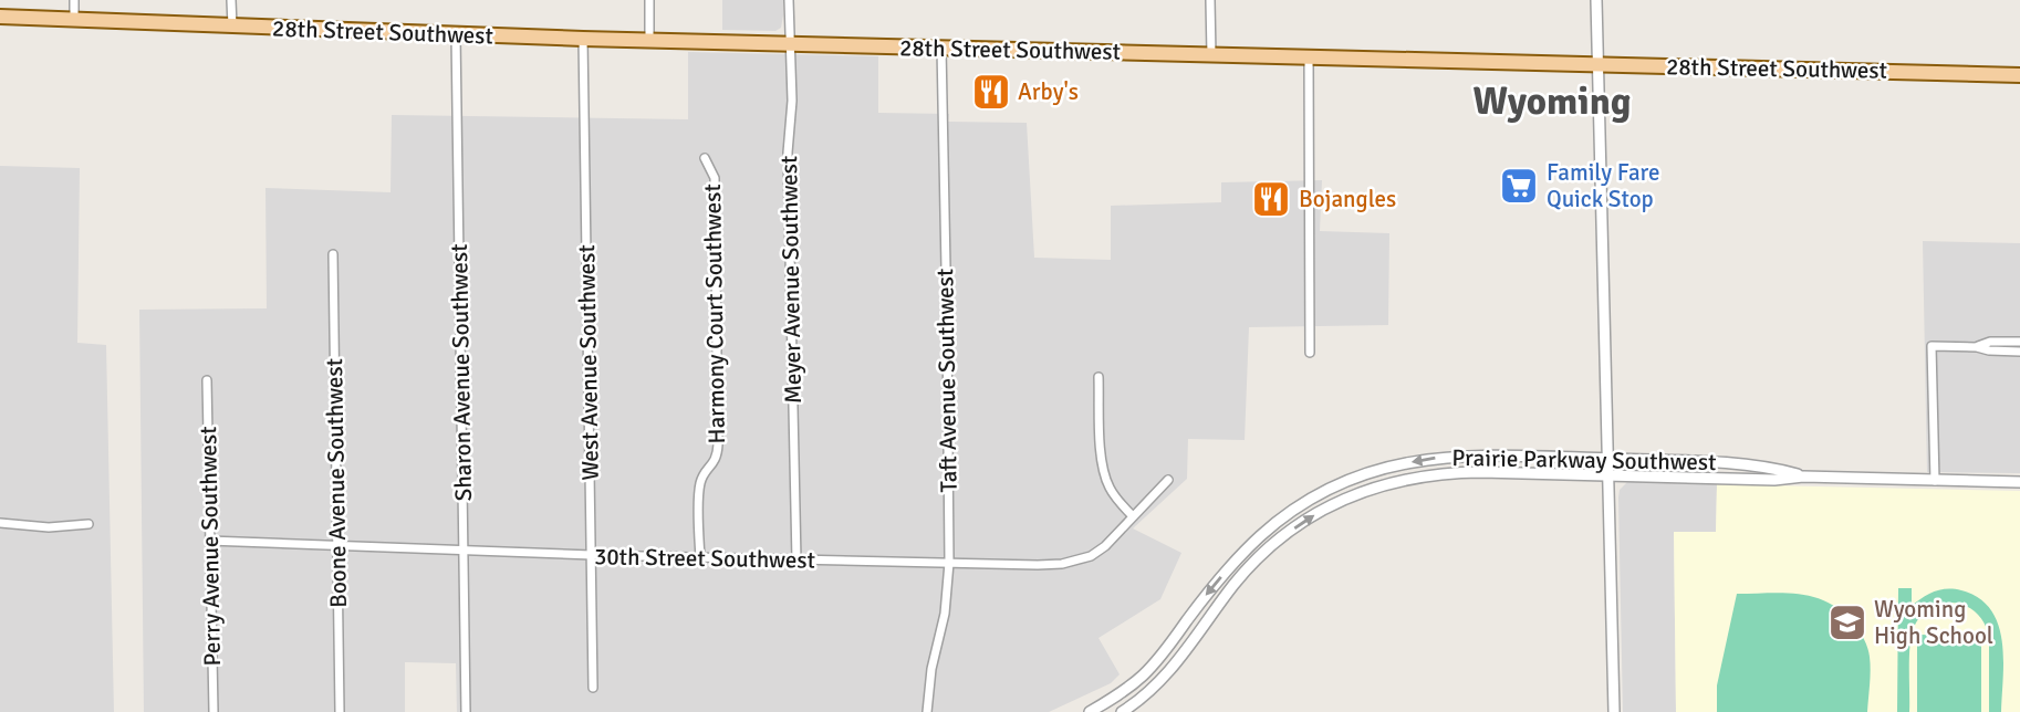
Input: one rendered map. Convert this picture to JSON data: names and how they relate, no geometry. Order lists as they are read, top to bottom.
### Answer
{
  "streets": {
    "main road": ["28th Street Southwest"],
    "street": [
      "Meyer Avenue Southwest",
      "Harmony Court Southwest",
      "West Avenue Southwest",
      "Sharon Avenue Southwest",
      "Taft Avenue Southwest",
      "Prairie Parkway Southwest",
      "Boone Avenue Southwest",
      "Perry Avenue Southwest",
      "30th Street Southwest"
    ]
  },
  "crossings": [
    ["28th Street Southwest", "Meyer Avenue Southwest"],
    ["28th Street Southwest", "West Avenue Southwest"],
    ["28th Street Southwest", "Sharon Avenue Southwest"],
    ["28th Street Southwest", "Taft Avenue Southwest"],
    ["Meyer Avenue Southwest", "30th Street Southwest"],
    ["Harmony Court Southwest", "30th Street Southwest"],
    ["West Avenue Southwest", "30th Street Southwest"],
    ["Sharon Avenue Southwest", "30th Street Southwest"],
    ["Taft Avenue Southwest", "30th Street Southwest"],
    ["Boone Avenue Southwest", "30th Street Southwest"],
    ["Perry Avenue Southwest", "30th Street Southwest"]
  ],
  "districts": ["Wyoming"],
  "places": {
    "restaurant": ["Arby's", "Bojangles"],
    "supermarket": ["Family Fare Quick Stop"],
    "school or university": ["Wyoming High School"]
  }
}
